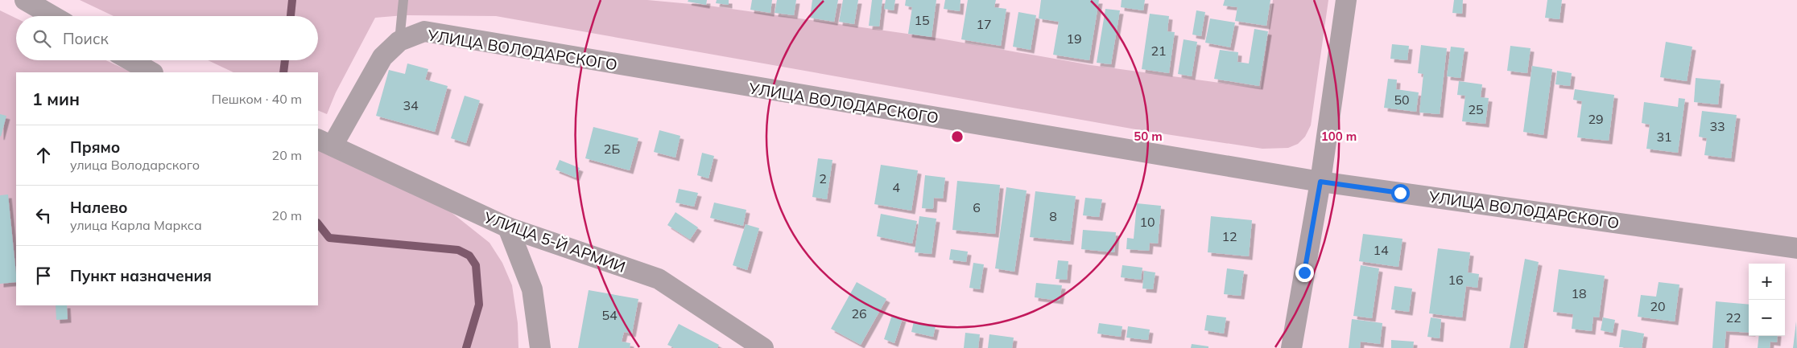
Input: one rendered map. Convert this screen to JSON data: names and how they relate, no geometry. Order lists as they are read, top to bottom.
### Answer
{
  "streets": {
    "street": ["УЛИЦА ВОЛОДАРСКОГО", "УЛИЦА 5-Й АРМИИ"]
  },
  "crossings": [
    ["УЛИЦА ВОЛОДАРСКОГО", "УЛИЦА 5-Й АРМИИ"]
  ],
  "house_numbers": [
    "15",
    "17",
    "19",
    "21",
    "50",
    "34",
    "25",
    "29",
    "33",
    "31",
    "2Б",
    "2",
    "4",
    "6",
    "8",
    "10",
    "12",
    "14",
    "16",
    "18",
    "20",
    "26",
    "54",
    "22"
  ],
  "page": {
    "search": "Поиск",
    "heading": ["1 мин", "Пешком · 40 m"],
    "list": [
      ["Прямо", "улица Володарского", "20 m"],
      ["Налево", "улица Карла Маркса", "20 m"],
      "Пункт назначения"
    ],
    "map_buttons": ["+", "−"]
  },
  "rings": ["50 m", "100 m"]
}
